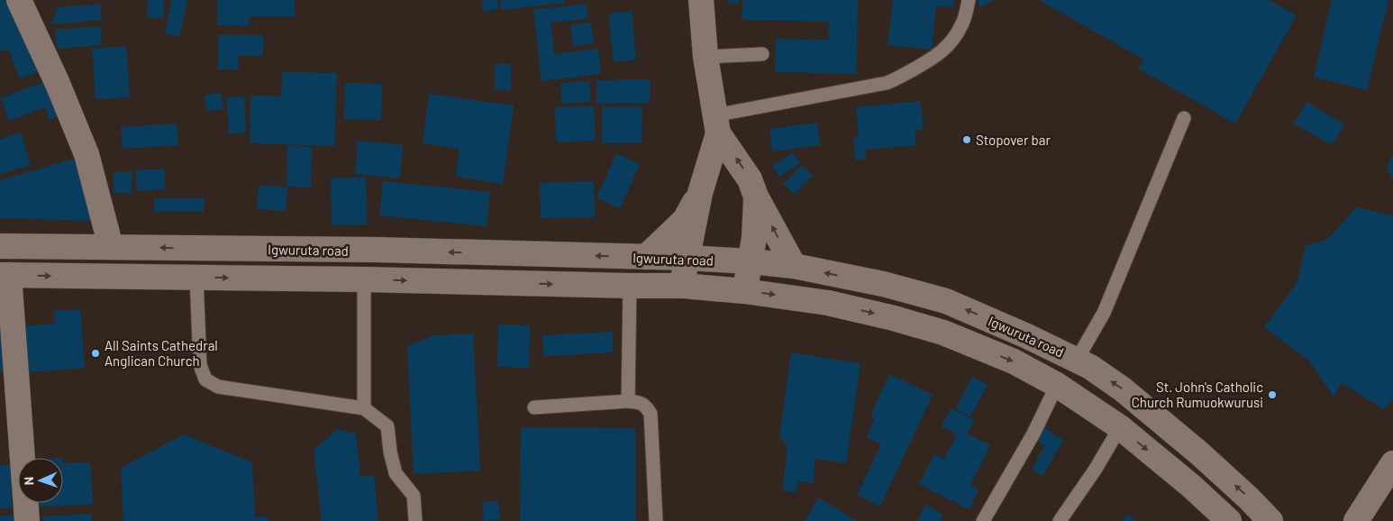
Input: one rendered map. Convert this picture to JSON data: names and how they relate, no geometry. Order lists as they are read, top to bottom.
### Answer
{
  "streets": {
    "main road": ["Igwuruta road"]
  },
  "places": ["Stopover bar", "All Saints Cathedral Anglican Church", "St. John's Catholic Church Rumuokwurusi"],
  "north": "left"
}
